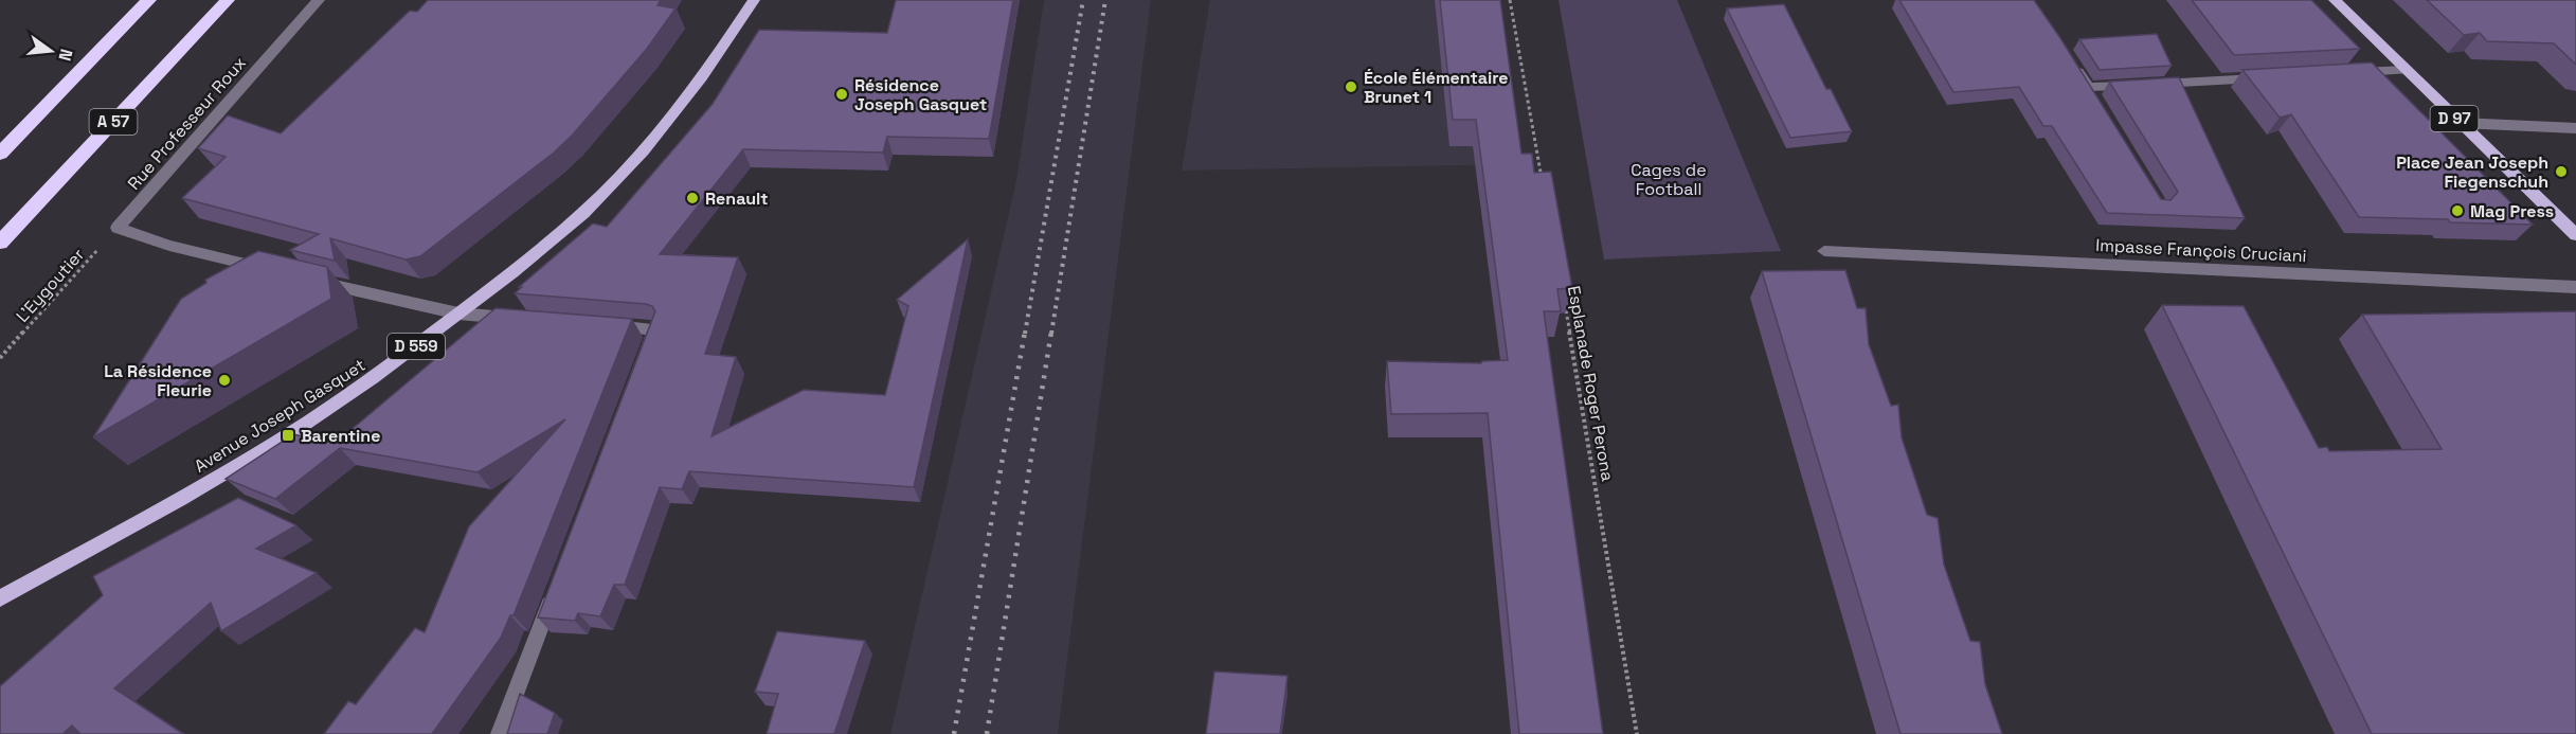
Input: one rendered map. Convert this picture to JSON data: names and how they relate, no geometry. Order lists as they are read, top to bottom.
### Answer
{
  "streets": {
    "highway": ["A 57"],
    "main road": ["D 97", "D 559", "Avenue Joseph Gasquet"],
    "street": ["Rue Professeur Roux", "Impasse François Cruciani"],
    "path": ["L'Eygoutier", "Esplanade Roger Perona"]
  },
  "crossings": [
    ["Rue Professeur Roux", "L'Eygoutier"]
  ],
  "parks": ["Cages de Football"],
  "places": {
    "other": [
      "École Élémentaire Brunet 1",
      "Résidence Joseph Gasquet",
      "Place Jean Joseph Fiegenschuh",
      "Renault",
      "Mag Press",
      "La Résidence Fleurie"
    ],
    "transit": ["Barentine"]
  },
  "north": "right"
}
